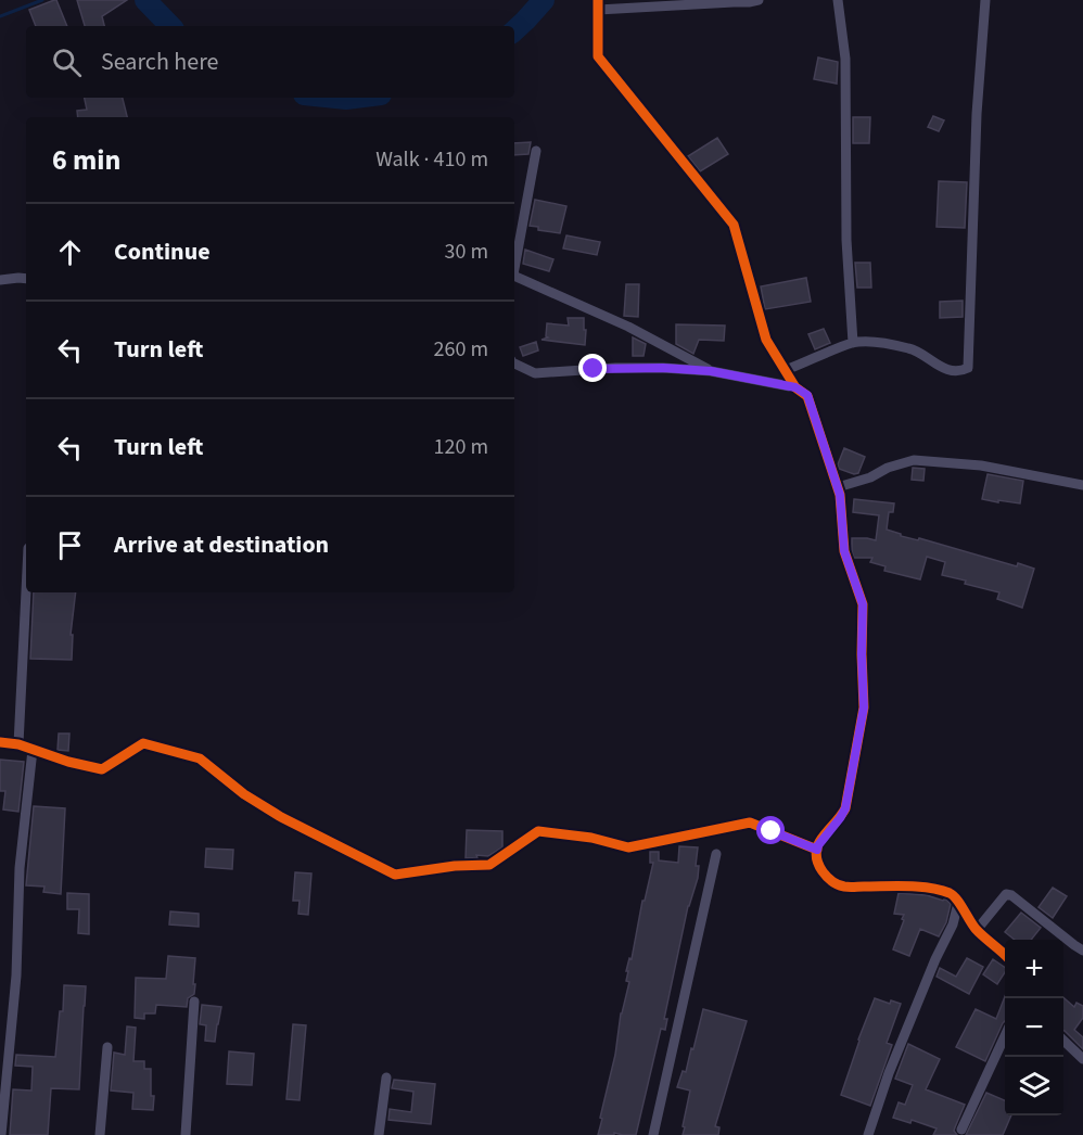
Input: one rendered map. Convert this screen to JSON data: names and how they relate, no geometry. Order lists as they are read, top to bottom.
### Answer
{
  "page": {
    "search": "Search here",
    "heading": ["6 min", "Walk · 410 m"],
    "list": [
      ["Continue", "30 m"],
      ["Turn left", "260 m"],
      ["Turn left", "120 m"],
      "Arrive at destination"
    ],
    "map_buttons": ["+", "−"]
  }
}
